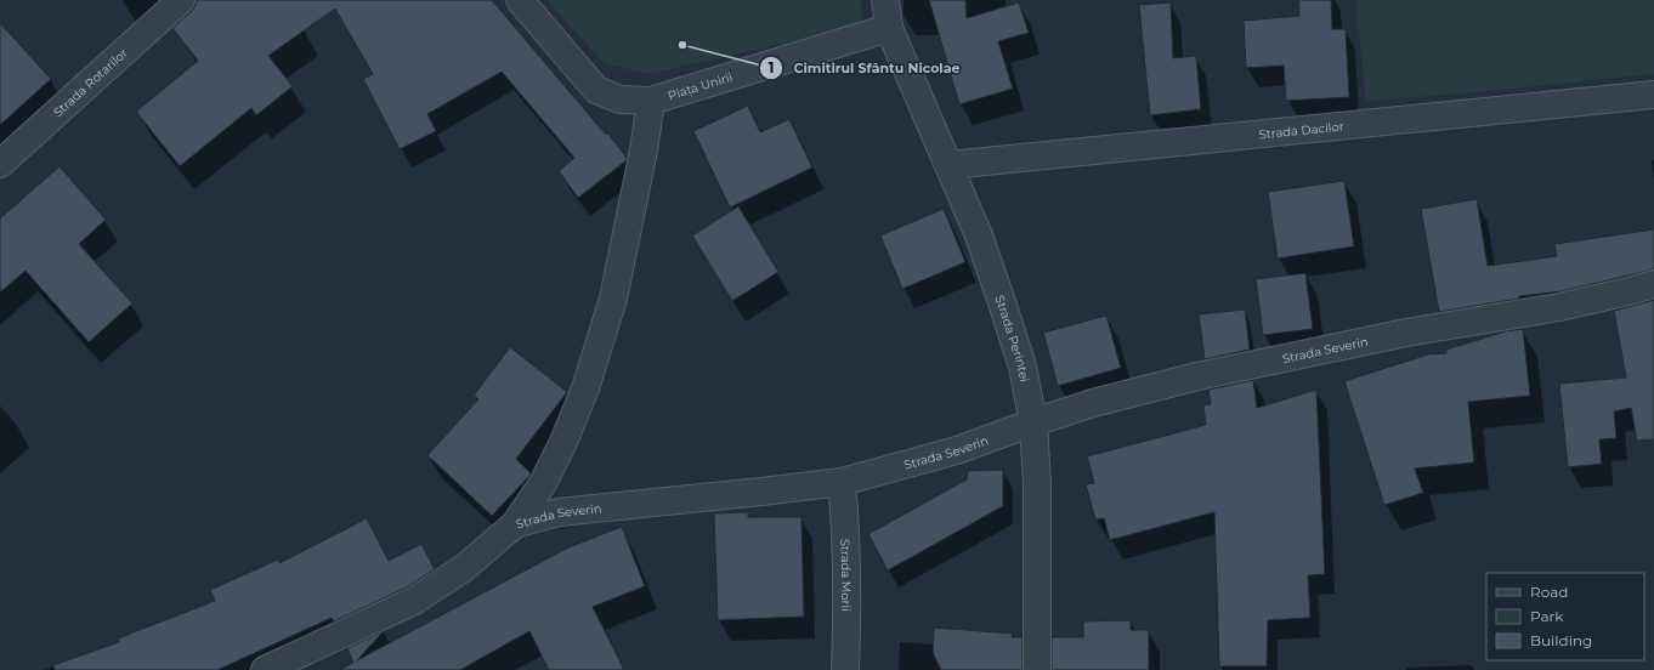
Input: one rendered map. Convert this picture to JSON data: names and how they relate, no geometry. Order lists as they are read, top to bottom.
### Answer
{
  "streets": {
    "street": [
      "Strada Rotarilor",
      "Piața Unirii",
      "Strada Dacilor",
      "Strada Perintei",
      "Strada Severin",
      "Strada Morii"
    ]
  },
  "crossings": [
    ["Piața Unirii", "Strada Perintei"],
    ["Strada Dacilor", "Strada Perintei"],
    ["Strada Perintei", "Strada Severin"],
    ["Strada Severin", "Strada Morii"]
  ],
  "places": ["Cimitirul Sfântu Nicolae"],
  "legend": ["Road", "Park", "Building"]
}
